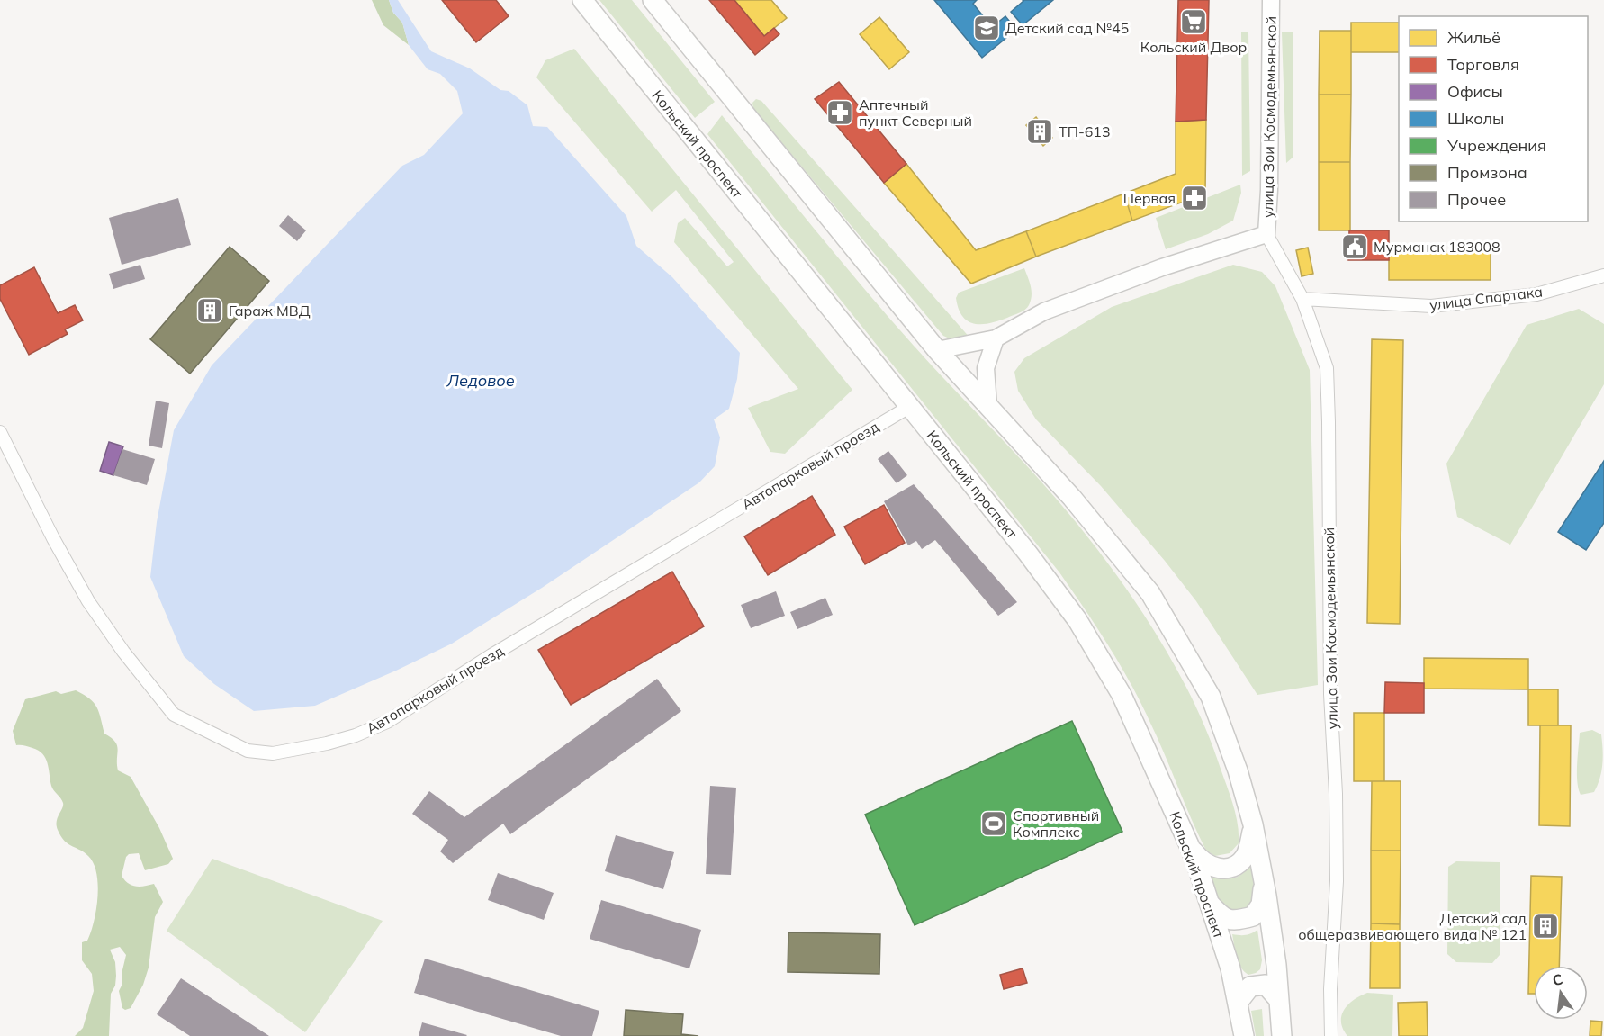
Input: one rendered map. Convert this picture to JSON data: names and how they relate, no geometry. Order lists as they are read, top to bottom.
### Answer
{
  "streets": {
    "main road": ["Кольский проспект"],
    "street": ["улица Зои Космодемьянской", "улица Спартака", "Автопарковый проезд"]
  },
  "crossings": [
    ["улица Зои Космодемьянской", "улица Спартака"],
    ["Кольский проспект", "Автопарковый проезд"]
  ],
  "water": ["Ледовое"],
  "places": {
    "supermarket": ["Кольский Двор"],
    "school or university": ["Детский сад №45"],
    "pharmacy": ["Аптечный пункт Северный", "Первая"],
    "building": ["ТП-613", "Гараж МВД", "Детский сад общеразвивающего вида № 121"],
    "public building": ["Мурманск 183008"],
    "sports": ["Спортивный Комплекс"]
  },
  "legend": [
    "Жильё",
    "Торговля",
    "Офисы",
    "Школы",
    "Учреждения",
    "Промзона",
    "Прочее"
  ],
  "north": "top"
}
